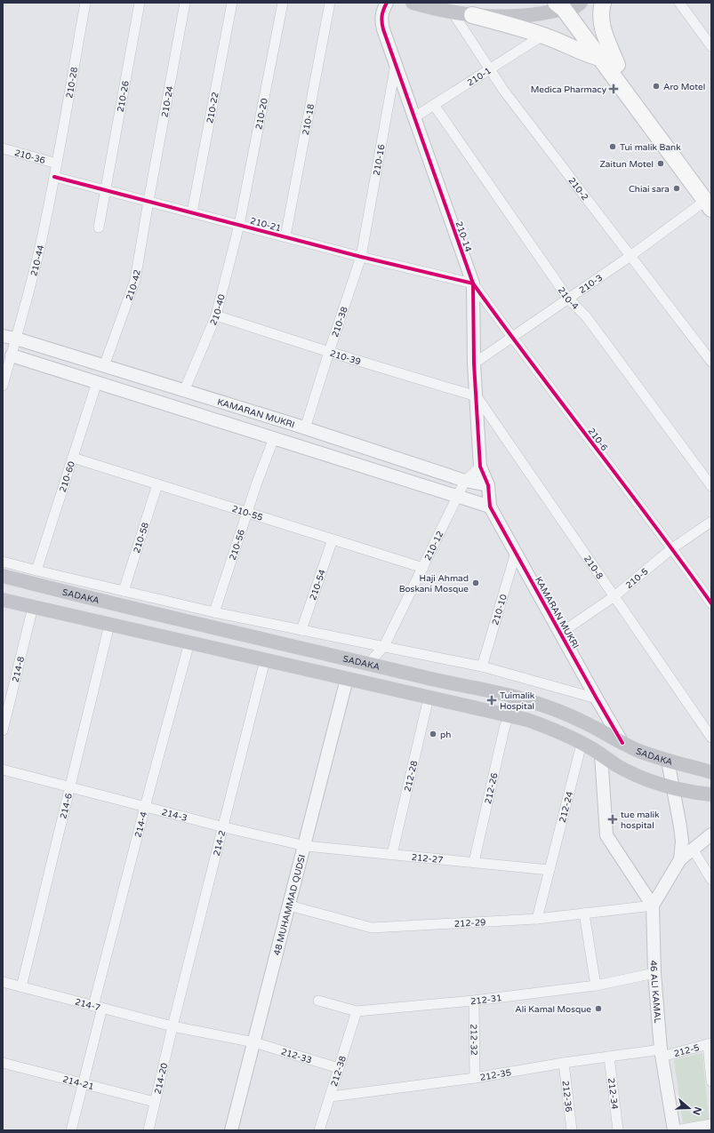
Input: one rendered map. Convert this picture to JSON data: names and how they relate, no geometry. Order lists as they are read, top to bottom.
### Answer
{
  "streets": {
    "main road": ["SADAKA"],
    "street": [
      "210-1",
      "210-28",
      "210-26",
      "210-24",
      "210-22",
      "210-20",
      "210-18",
      "210-36",
      "210-16",
      "210-2",
      "210-21",
      "210-14",
      "210-44",
      "210-3",
      "210-42",
      "210-4",
      "210-40",
      "210-38",
      "210-39",
      "KAMARAN MUKRI",
      "210-6",
      "210-60",
      "210-55",
      "210-58",
      "210-56",
      "210-12",
      "210-8",
      "210-5",
      "210-54",
      "210-10",
      "214-8",
      "212-28",
      "212-26",
      "214-6",
      "212-24",
      "214-3",
      "214-4",
      "214-2",
      "212-27",
      "48 MUHAMMAD QUDSI",
      "212-29",
      "46 ALI KAMAL",
      "212-31",
      "214-7",
      "212-32",
      "212-5",
      "212-33",
      "212-38",
      "212-35",
      "214-20",
      "214-21",
      "212-34",
      "212-36"
    ]
  },
  "crossings": [
    ["210-1", "210-2"],
    ["210-1", "210-14"],
    ["210-1", "210-4"],
    ["210-28", "210-36"],
    ["210-28", "210-44"],
    ["210-26", "210-21"],
    ["210-24", "210-21"],
    ["210-24", "210-42"],
    ["210-22", "210-21"],
    ["210-20", "210-21"],
    ["210-20", "210-40"],
    ["210-18", "210-21"],
    ["210-36", "210-44"],
    ["210-16", "210-21"],
    ["210-16", "210-14"],
    ["210-16", "210-38"],
    ["210-2", "210-3"],
    ["210-21", "210-14"],
    ["210-21", "210-44"],
    ["210-21", "210-42"],
    ["210-21", "210-40"],
    ["210-21", "210-38"],
    ["210-21", "210-6"],
    ["210-14", "210-3"],
    ["210-14", "210-39"],
    ["210-14", "KAMARAN MUKRI"],
    ["210-14", "210-6"],
    ["210-14", "210-12"],
    ["210-14", "210-8"],
    ["210-44", "KAMARAN MUKRI"],
    ["210-3", "210-4"],
    ["210-3", "210-6"],
    ["210-42", "KAMARAN MUKRI"],
    ["210-40", "210-39"],
    ["210-40", "KAMARAN MUKRI"],
    ["210-38", "210-39"],
    ["210-38", "KAMARAN MUKRI"],
    ["210-39", "210-8"],
    ["KAMARAN MUKRI", "210-60"],
    ["KAMARAN MUKRI", "210-56"],
    ["KAMARAN MUKRI", "210-12"],
    ["KAMARAN MUKRI", "210-5"],
    ["KAMARAN MUKRI", "SADAKA"],
    ["KAMARAN MUKRI", "210-10"],
    ["210-6", "210-5"],
    ["210-60", "210-55"],
    ["210-55", "210-58"],
    ["210-55", "210-56"],
    ["210-55", "210-12"],
    ["210-55", "210-54"],
    ["210-12", "SADAKA"],
    ["210-8", "210-5"],
    ["212-28", "212-27"],
    ["212-26", "212-27"],
    ["214-6", "214-3"],
    ["214-6", "214-7"],
    ["212-24", "212-27"],
    ["212-24", "212-29"],
    ["214-3", "214-4"],
    ["214-3", "214-2"],
    ["214-3", "212-27"],
    ["214-3", "48 MUHAMMAD QUDSI"],
    ["214-4", "214-7"],
    ["214-4", "214-21"],
    ["214-2", "214-7"],
    ["214-2", "214-20"],
    ["212-27", "48 MUHAMMAD QUDSI"],
    ["48 MUHAMMAD QUDSI", "212-29"],
    ["48 MUHAMMAD QUDSI", "214-7"],
    ["48 MUHAMMAD QUDSI", "212-33"],
    ["212-29", "46 ALI KAMAL"],
    ["46 ALI KAMAL", "212-31"],
    ["46 ALI KAMAL", "212-5"],
    ["46 ALI KAMAL", "212-35"],
    ["212-31", "212-32"],
    ["212-31", "212-38"],
    ["214-7", "212-33"],
    ["214-7", "214-20"],
    ["212-32", "212-35"],
    ["212-5", "212-35"],
    ["212-33", "212-38"],
    ["212-38", "212-35"],
    ["212-35", "212-34"],
    ["212-35", "212-36"],
    ["214-20", "214-21"]
  ],
  "places": {
    "other": [
      "Aro Motel",
      "Tui malik Bank",
      "Zaitun Motel",
      "Chiai sara",
      "Haji Ahmad Boskani Mosque",
      "ph",
      "Ali Kamal Mosque"
    ],
    "health": ["Medica Pharmacy", "Tuimalik Hospital", "tue malik hospital"]
  },
  "north": "right"
}
